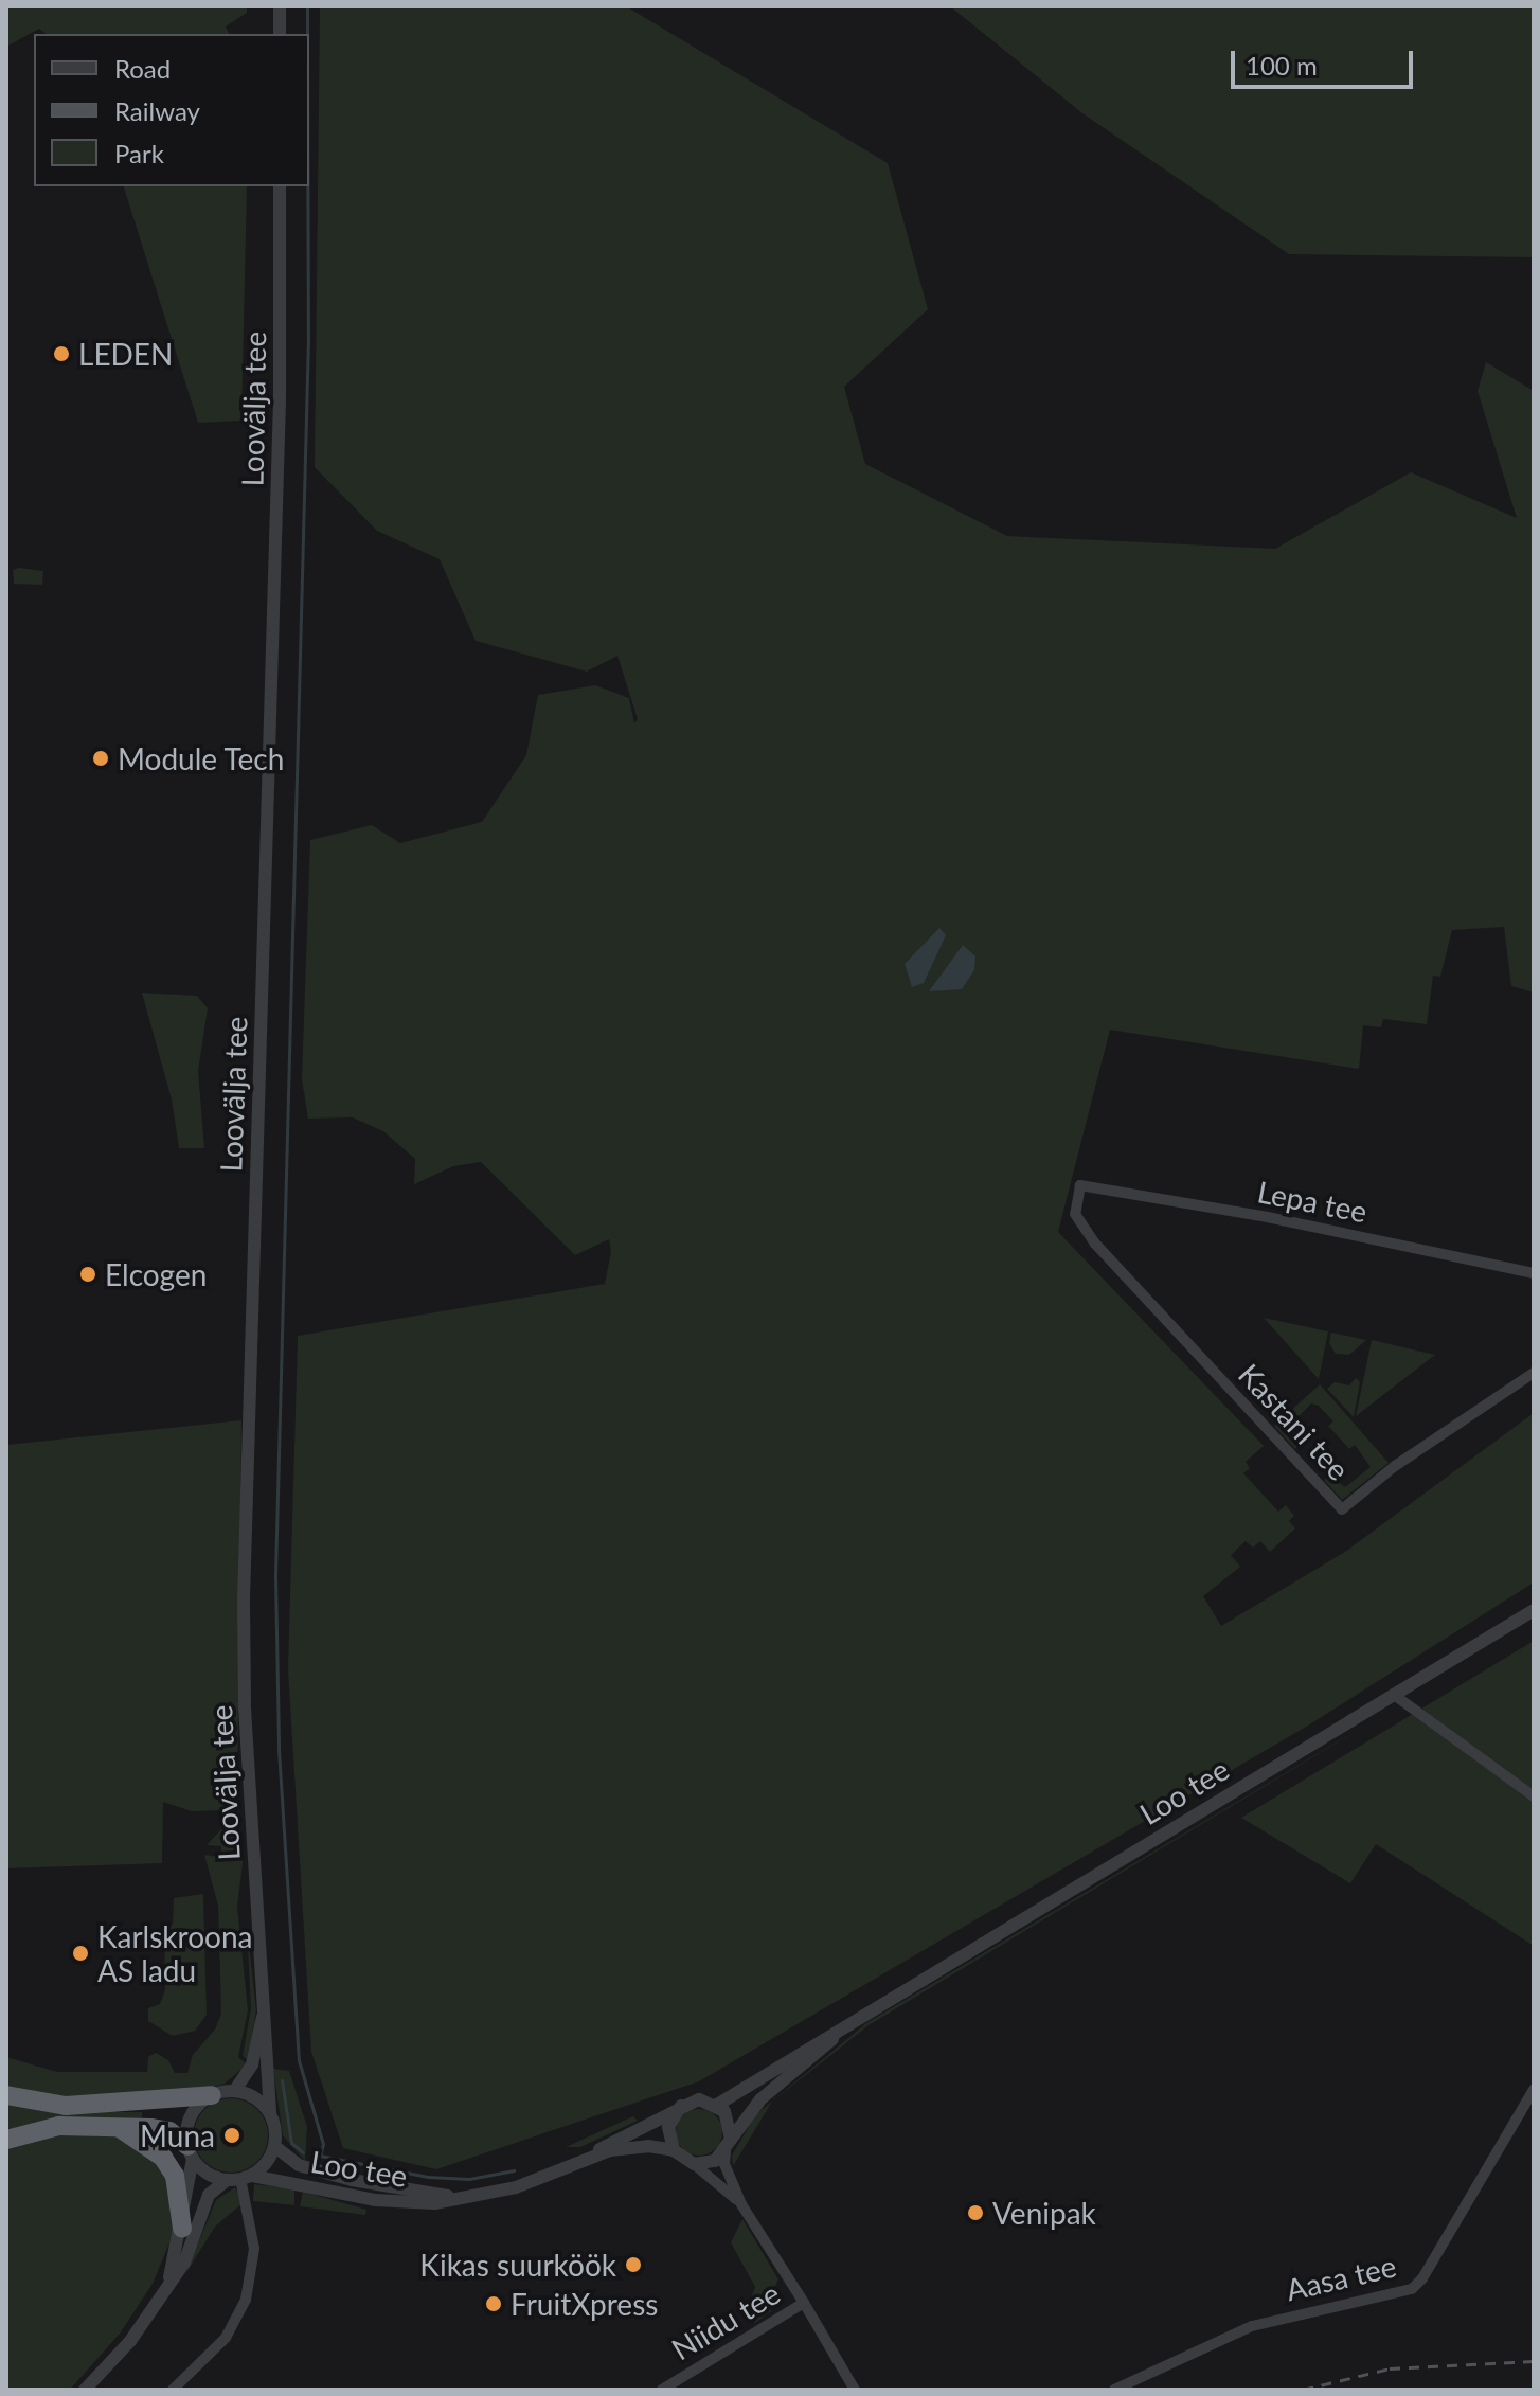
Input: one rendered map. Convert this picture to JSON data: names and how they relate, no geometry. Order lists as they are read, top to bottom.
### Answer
{
  "streets": {
    "street": [
      "Loovälja tee",
      "Lepa tee",
      "Kastani tee",
      "Loo tee",
      "Aasa tee",
      "Niidu tee"
    ]
  },
  "crossings": [
    ["Loovälja tee", "Loo tee"],
    ["Lepa tee", "Kastani tee"],
    ["Loo tee", "Niidu tee"]
  ],
  "places": [
    "LEDEN",
    "Module Tech",
    "Elcogen",
    "Karlskroona AS ladu",
    "Muna",
    "Venipak",
    "Kikas suurköök",
    "FruitXpress"
  ],
  "legend": ["Road", "Railway", "Park"],
  "scale_bar": "100 m"
}
